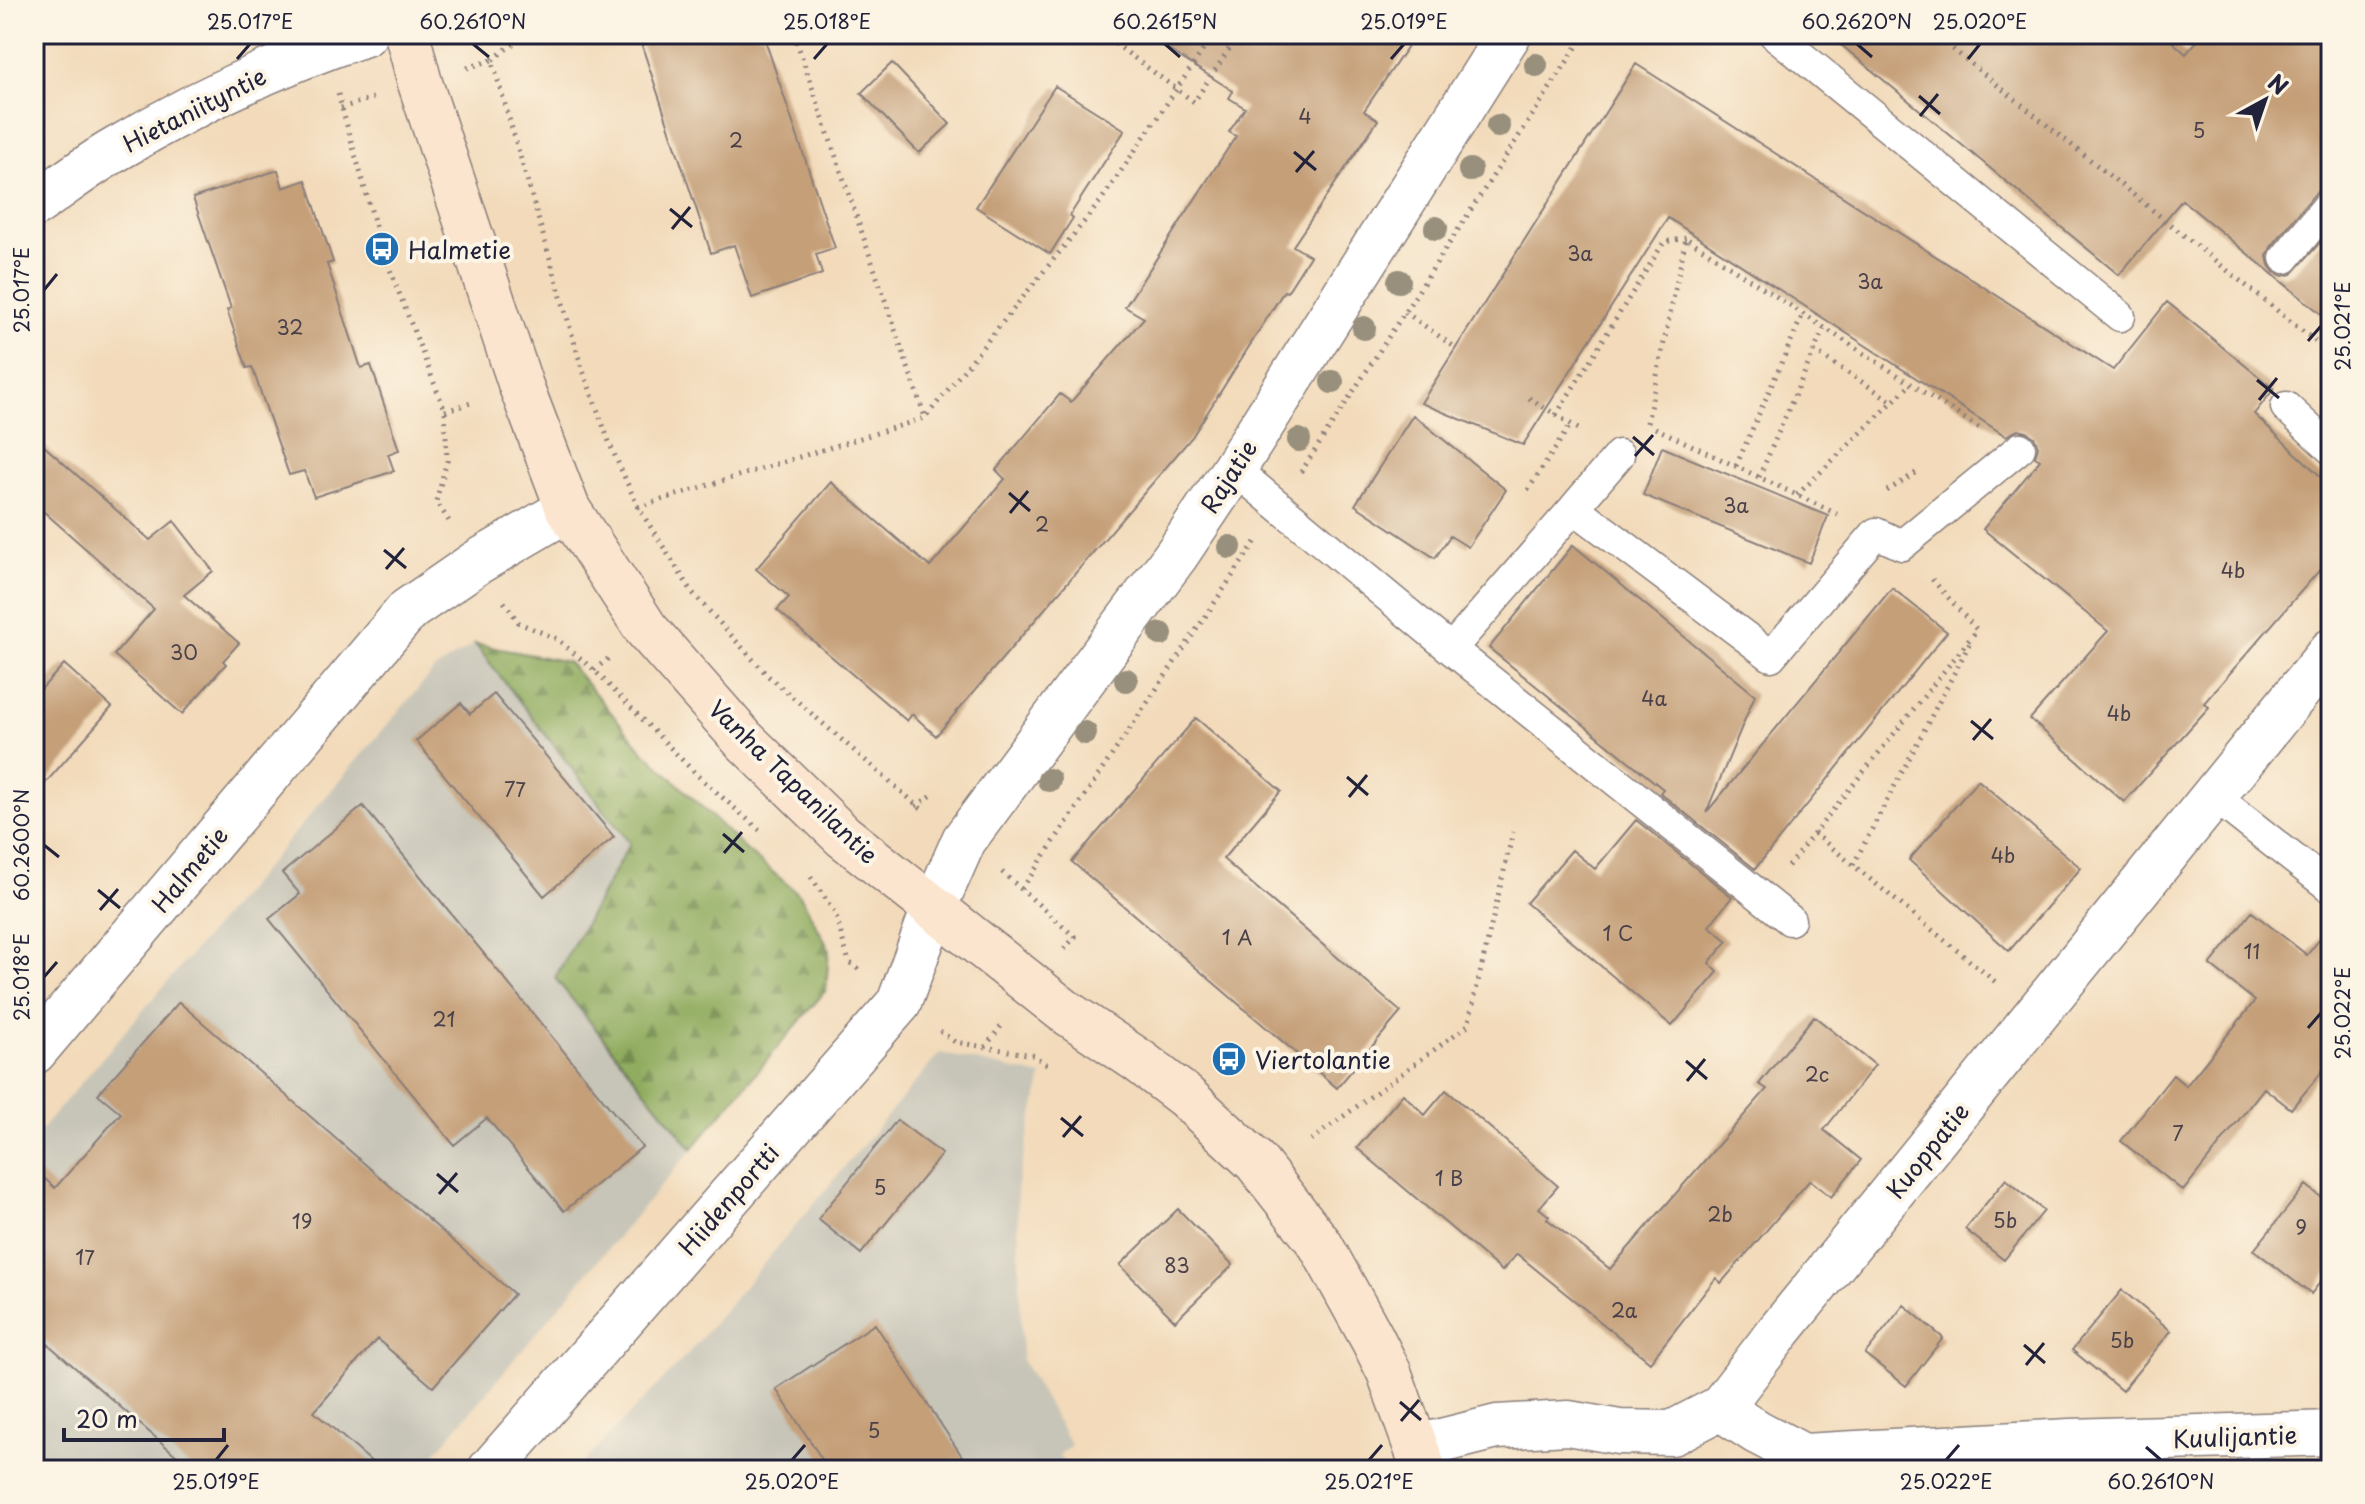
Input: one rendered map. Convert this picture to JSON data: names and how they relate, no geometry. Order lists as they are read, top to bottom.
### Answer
{
  "streets": {
    "street": [
      "Hietaniityntie",
      "Rajatie",
      "Vanha Tapanilantie",
      "Halmetie",
      "Kuoppatie",
      "Hiidenportti",
      "Kuulijantie"
    ]
  },
  "crossings": [
    ["Rajatie", "Vanha Tapanilantie"],
    ["Rajatie", "Hiidenportti"],
    ["Vanha Tapanilantie", "Halmetie"],
    ["Vanha Tapanilantie", "Kuoppatie"],
    ["Vanha Tapanilantie", "Hiidenportti"],
    ["Kuoppatie", "Kuulijantie"]
  ],
  "places": {
    "bus stop": ["Halmetie", "Viertolantie"]
  },
  "house_numbers": [
    "4",
    "5",
    "2",
    "3a",
    "3a",
    "32",
    "3a",
    "2",
    "4b",
    "30",
    "4a",
    "4b",
    "77",
    "4b",
    "1 C",
    "1 A",
    "11",
    "21",
    "2c",
    "7",
    "1 B",
    "5",
    "2b",
    "5b",
    "19",
    "9",
    "17",
    "83",
    "2a",
    "5b",
    "5"
  ],
  "scale_bar": "20 m",
  "north": "top right",
  "coordinates": [
    "25.017°E",
    "60.2610°N",
    "25.018°E",
    "60.2615°N",
    "25.019°E",
    "60.2620°N",
    "25.020°E",
    "25.021°E",
    "60.2600°N",
    "25.022°E"
  ]
}
